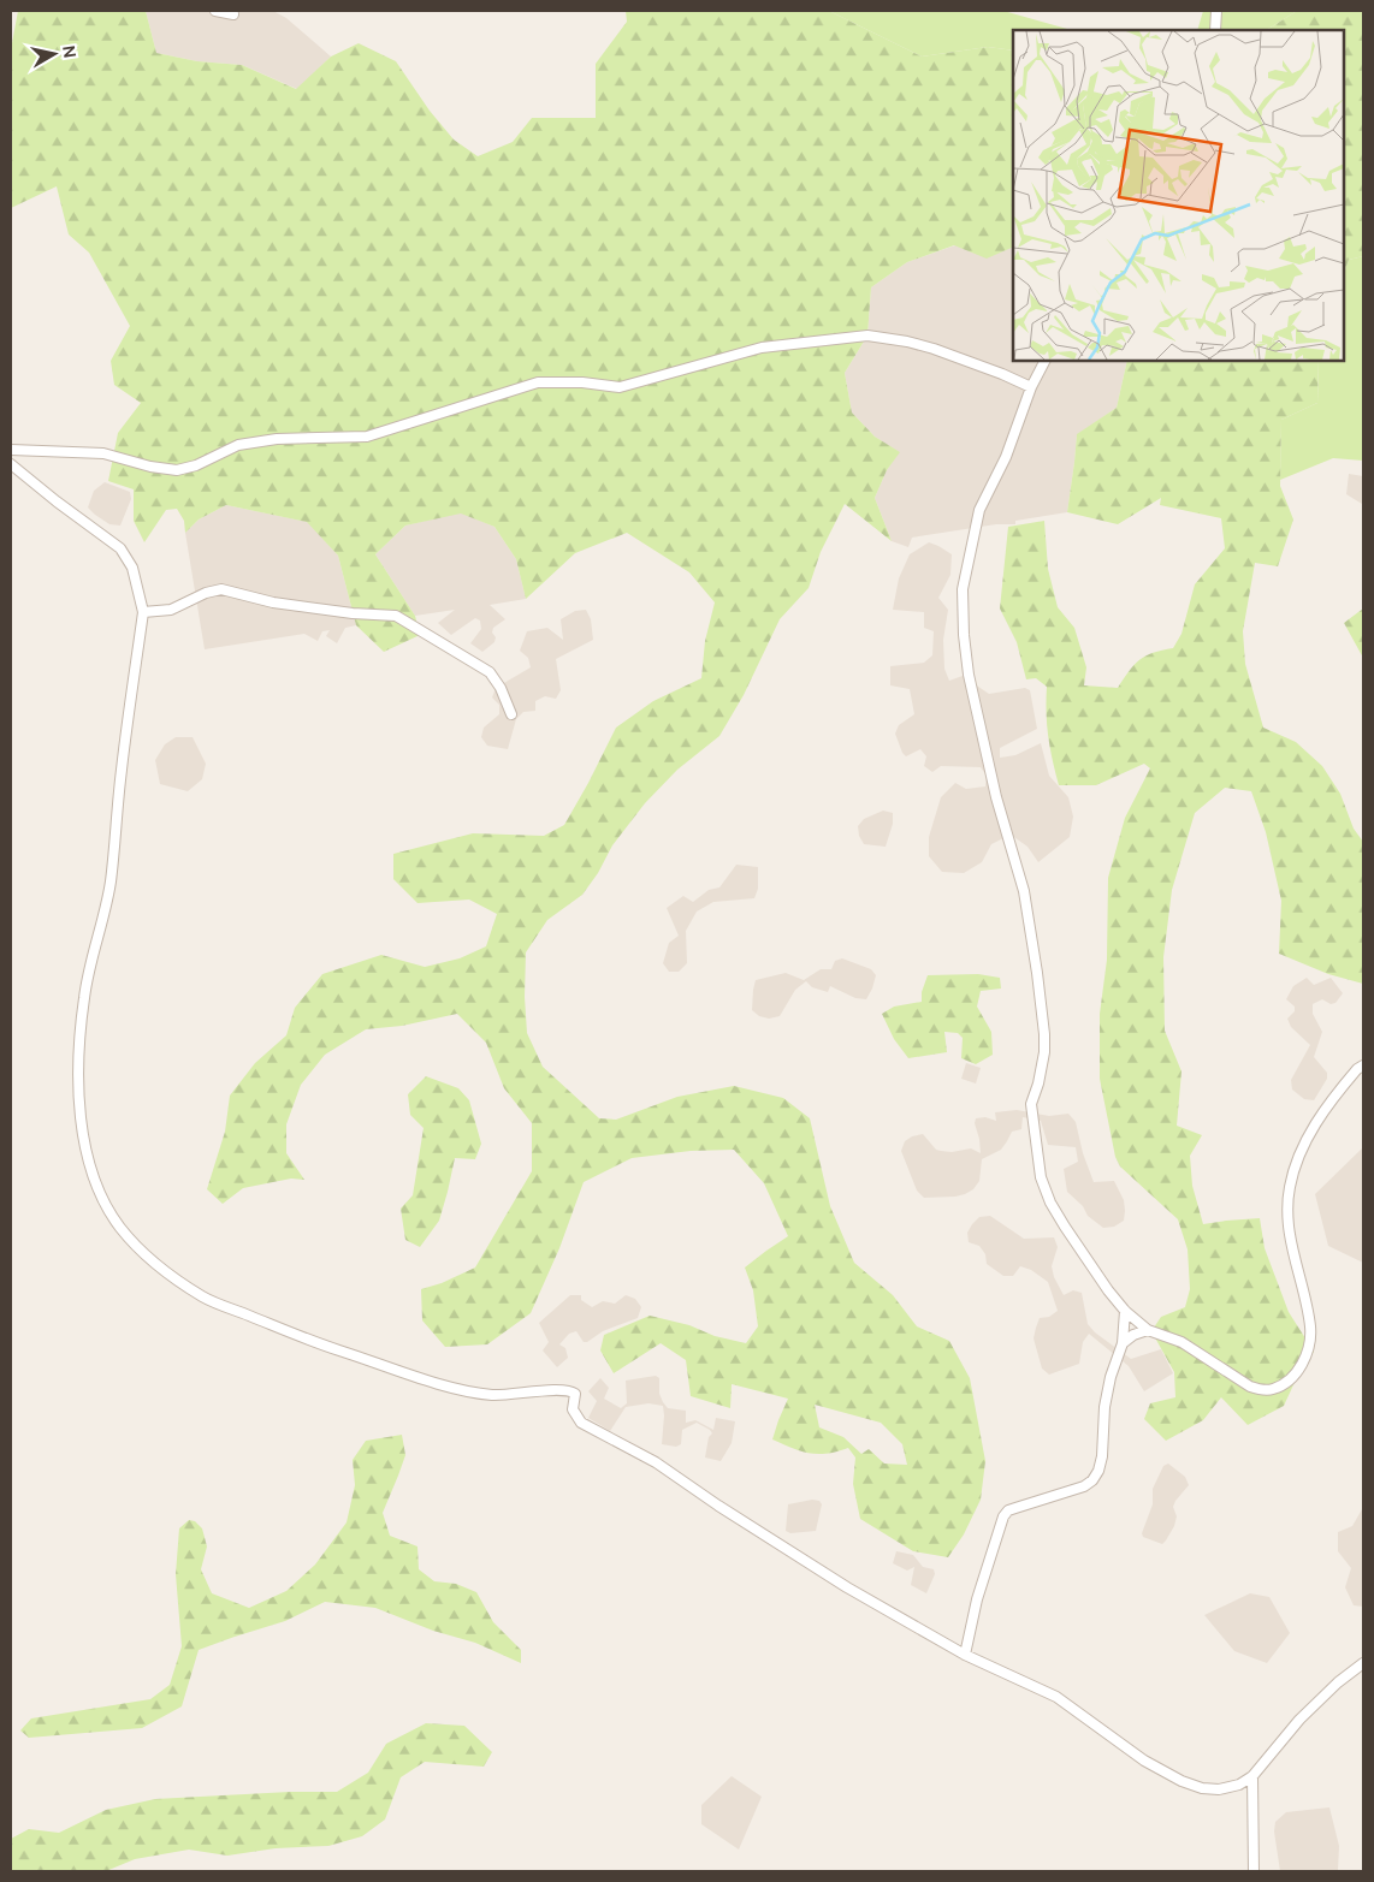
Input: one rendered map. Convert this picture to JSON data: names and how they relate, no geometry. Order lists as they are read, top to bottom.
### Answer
{
  "north": "right"
}
